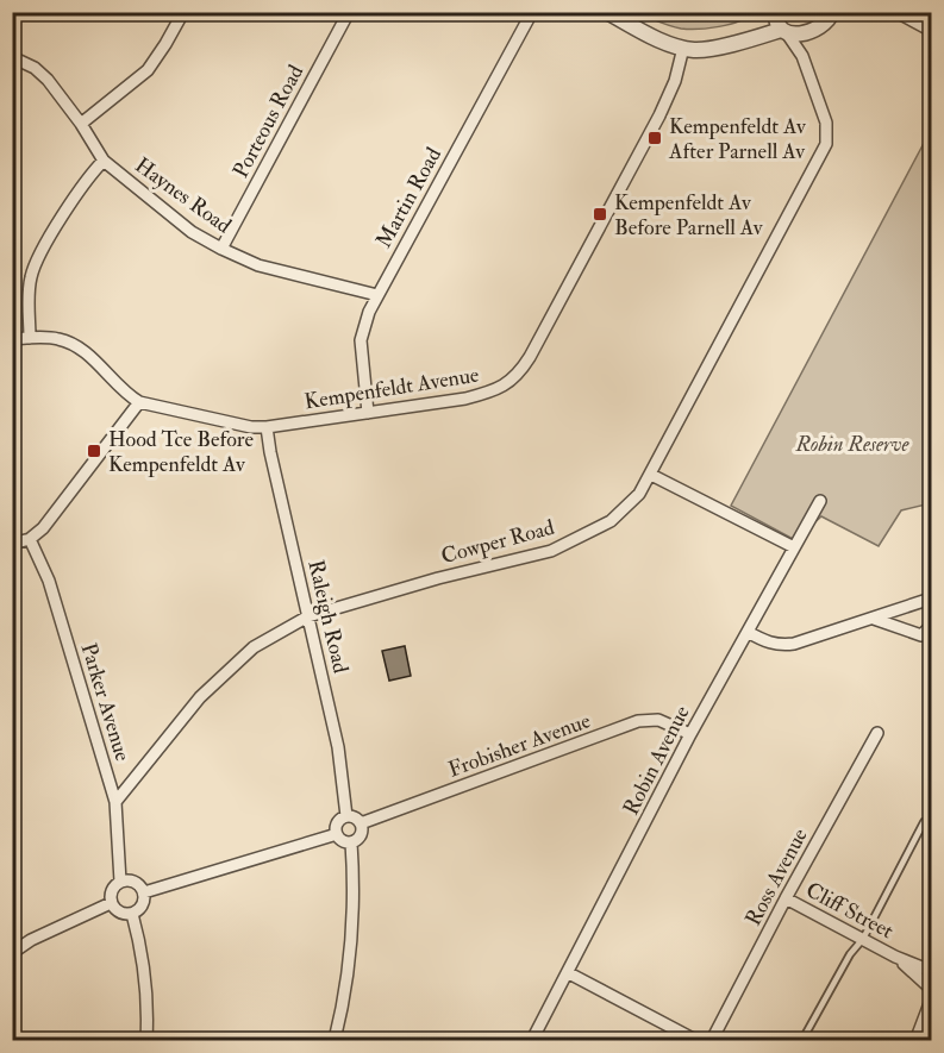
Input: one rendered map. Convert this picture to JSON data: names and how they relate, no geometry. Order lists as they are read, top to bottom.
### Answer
{
  "streets": {
    "street": [
      "Porteous Road",
      "Haynes Road",
      "Martin Road",
      "Kempenfeldt Avenue",
      "Cowper Road",
      "Raleigh Road",
      "Parker Avenue",
      "Frobisher Avenue",
      "Robin Avenue",
      "Ross Avenue",
      "Cliff Street"
    ]
  },
  "crossings": [
    ["Porteous Road", "Haynes Road"],
    ["Haynes Road", "Martin Road"],
    ["Martin Road", "Kempenfeldt Avenue"],
    ["Kempenfeldt Avenue", "Raleigh Road"],
    ["Cowper Road", "Raleigh Road"],
    ["Cowper Road", "Parker Avenue"],
    ["Raleigh Road", "Frobisher Avenue"],
    ["Frobisher Avenue", "Robin Avenue"],
    ["Ross Avenue", "Cliff Street"]
  ],
  "parks": ["Robin Reserve"],
  "places": {
    "transit": ["Kempenfeldt Av After Parnell Av", "Kempenfeldt Av Before Parnell Av", "Hood Tce Before Kempenfeldt Av"]
  }
}
